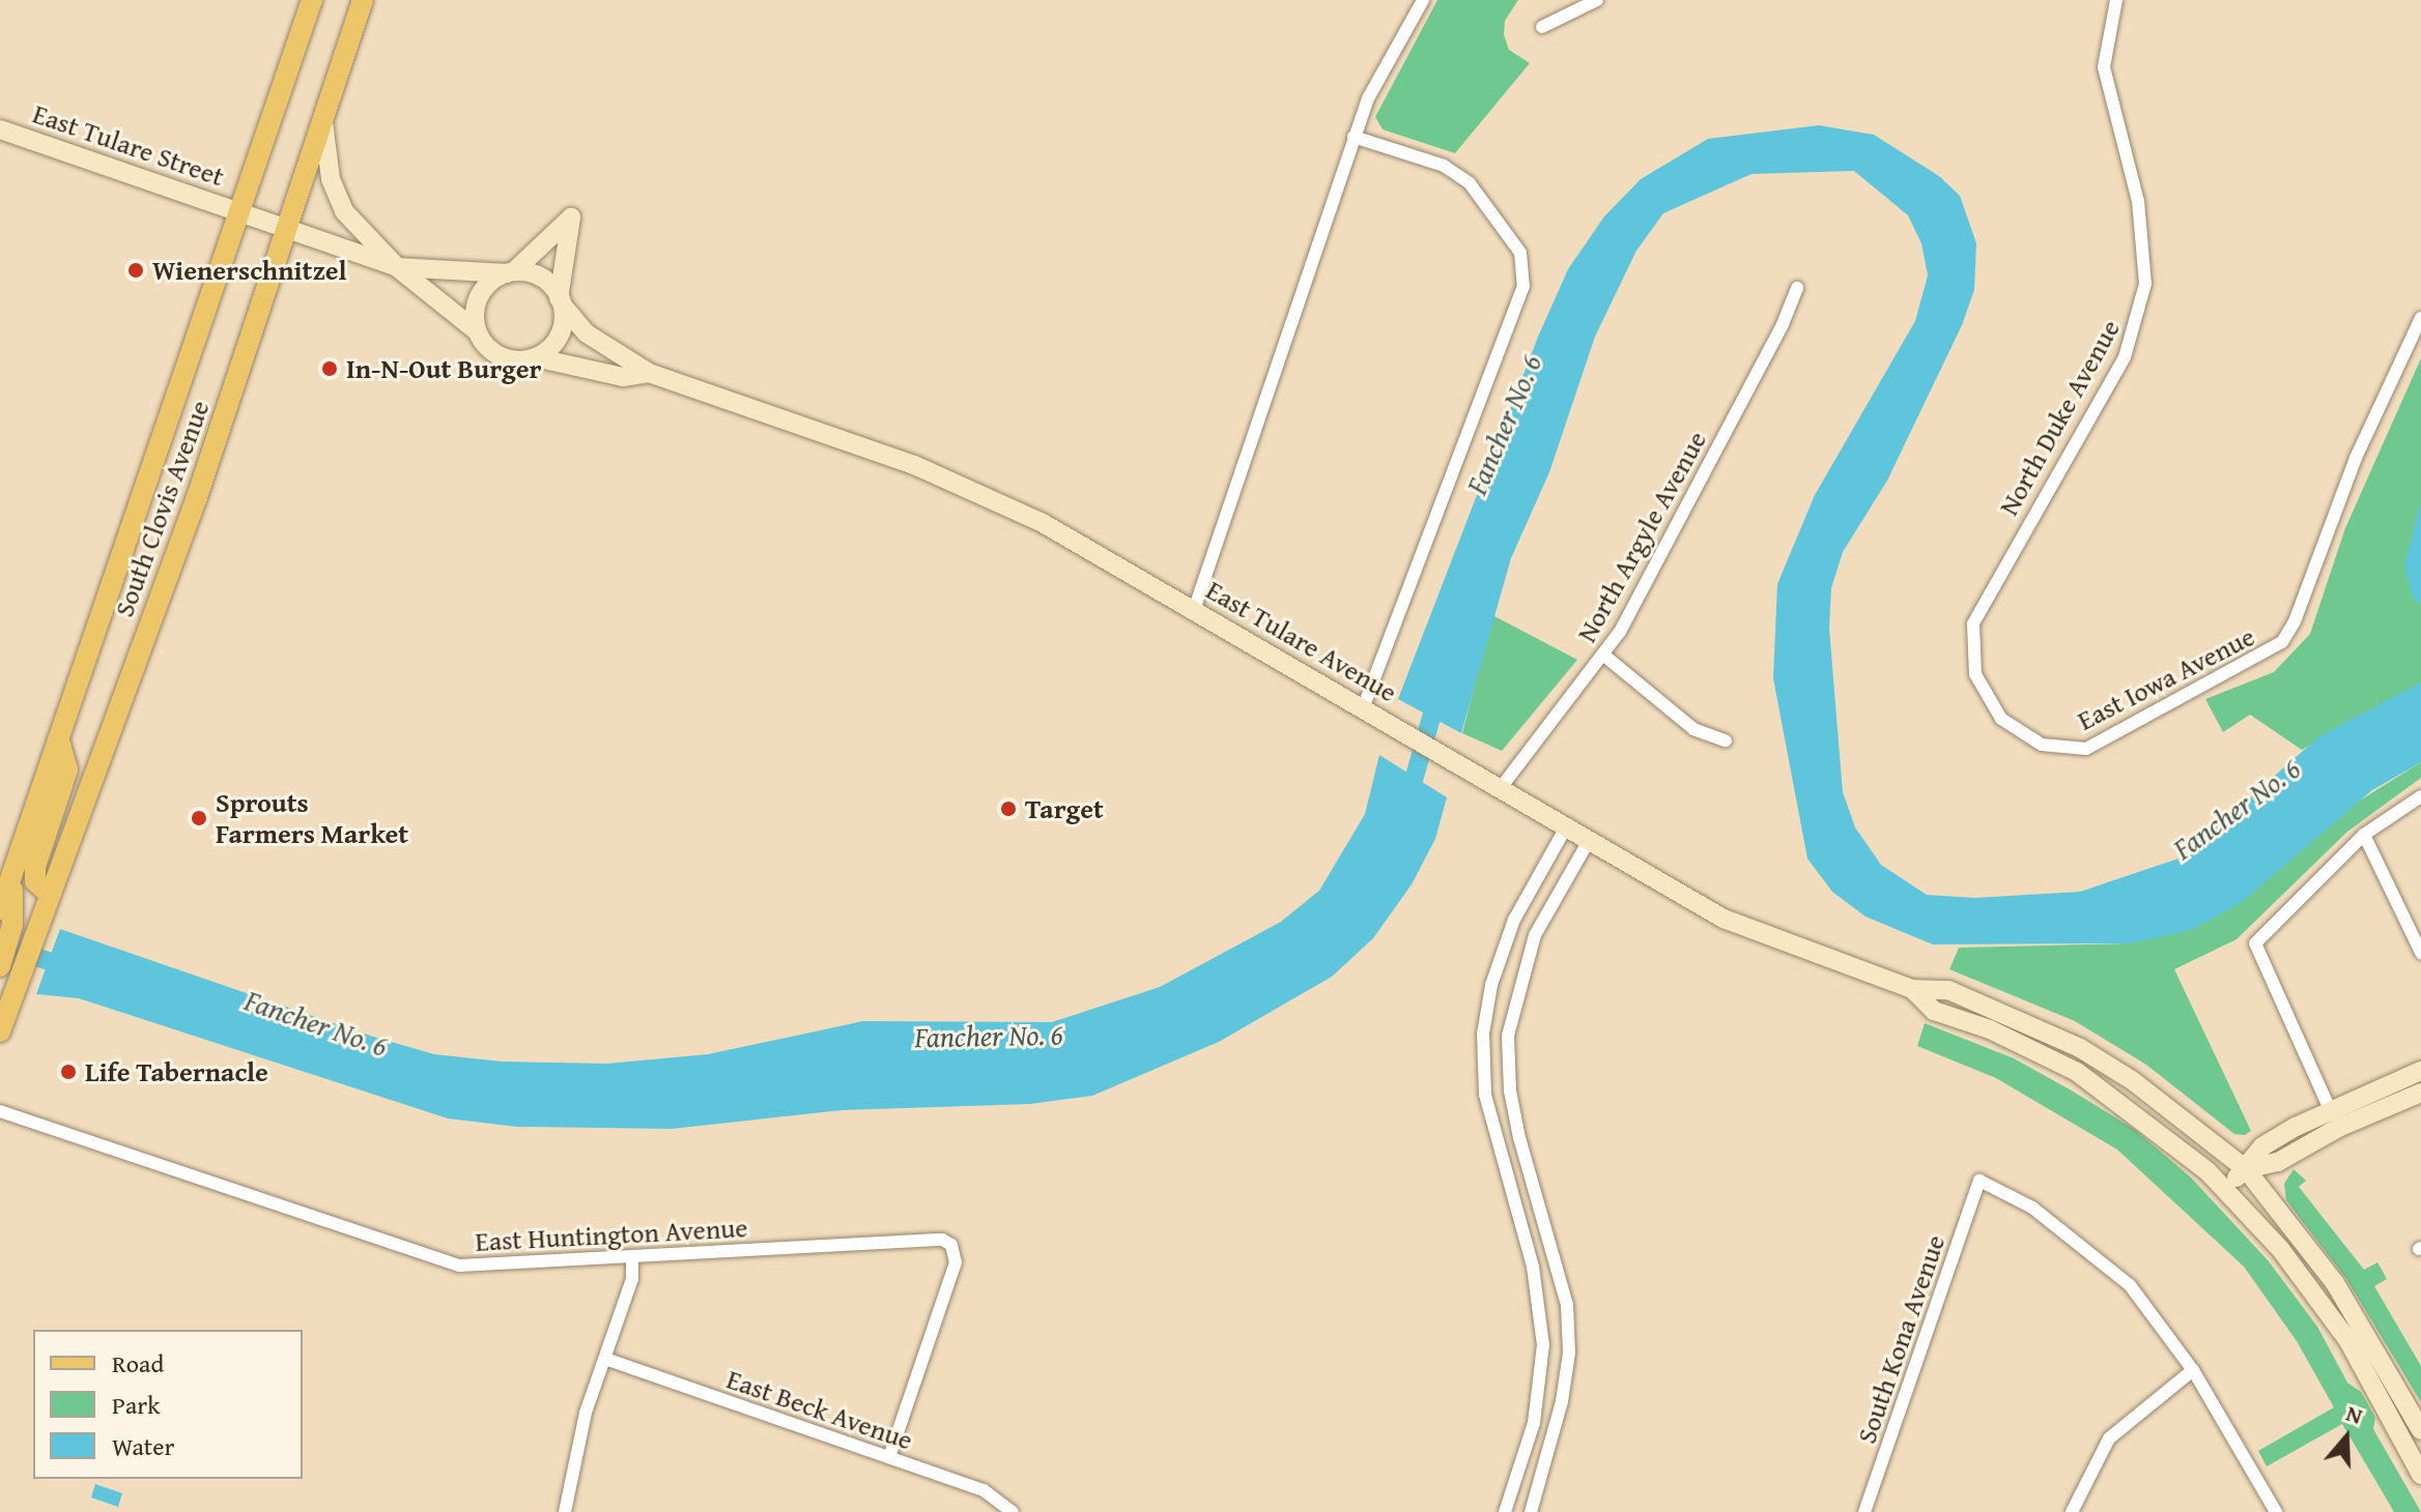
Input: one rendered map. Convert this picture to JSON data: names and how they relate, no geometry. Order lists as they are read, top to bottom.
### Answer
{
  "streets": {
    "main road": ["South Clovis Avenue"],
    "street": [
      "East Tulare Street",
      "North Duke Avenue",
      "North Argyle Avenue",
      "East Tulare Avenue",
      "East Iowa Avenue",
      "East Huntington Avenue",
      "South Kona Avenue",
      "East Beck Avenue"
    ]
  },
  "crossings": [
    ["East Tulare Street", "South Clovis Avenue"],
    ["East Tulare Street", "East Tulare Avenue"],
    ["North Duke Avenue", "East Iowa Avenue"],
    ["South Clovis Avenue", "East Tulare Avenue"],
    ["North Argyle Avenue", "East Tulare Avenue"],
    ["East Huntington Avenue", "East Beck Avenue"]
  ],
  "water": ["Fancher No. 6"],
  "places": [
    "Wienerschnitzel",
    "In-N-Out Burger",
    "Target",
    "Sprouts Farmers Market",
    "Life Tabernacle"
  ],
  "legend": ["Road", "Park", "Water"],
  "north": "top"
}
